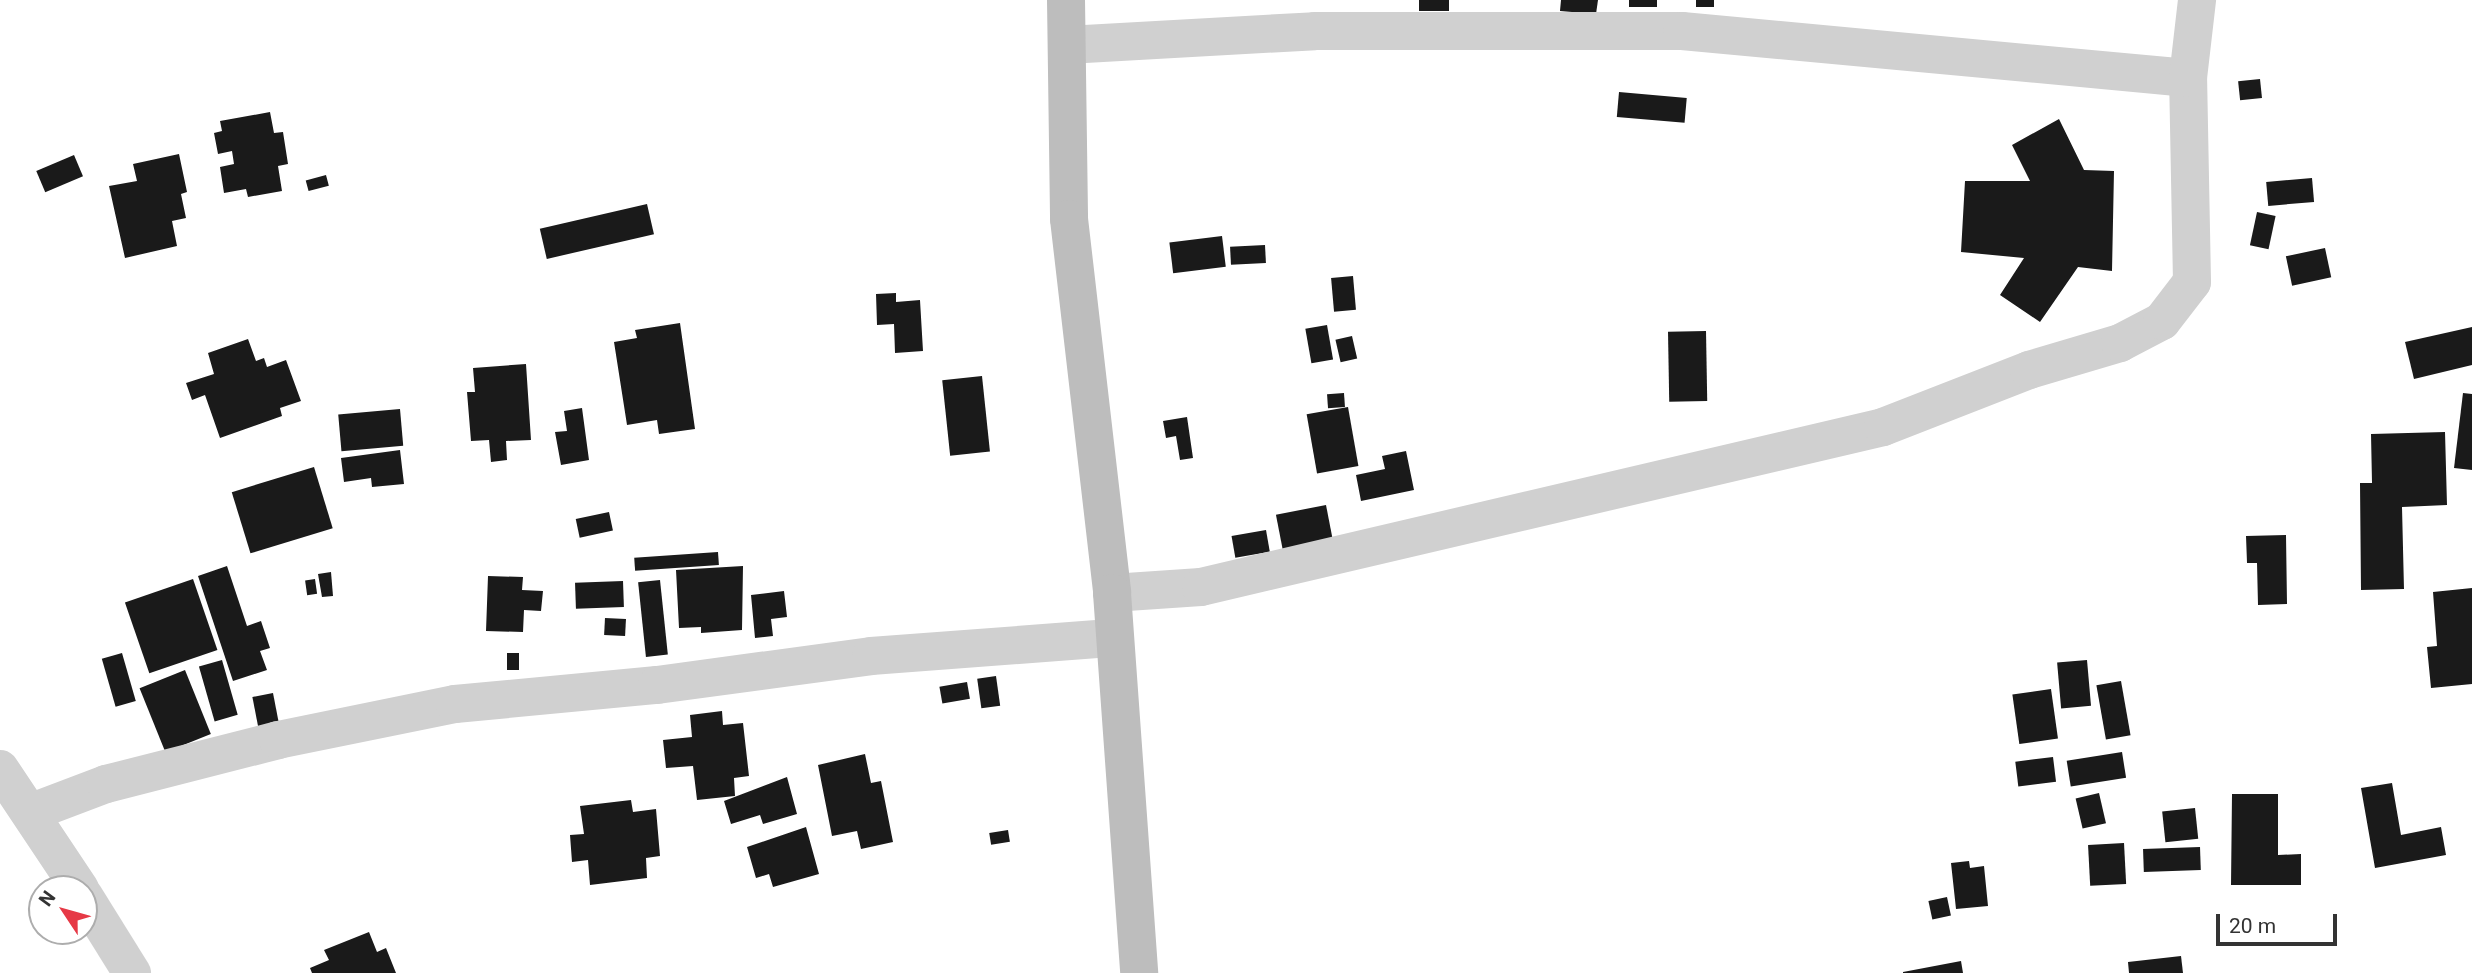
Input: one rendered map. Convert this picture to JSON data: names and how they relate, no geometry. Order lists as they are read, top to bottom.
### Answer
{
  "scale_bar": "20 m",
  "north": "top left"
}
